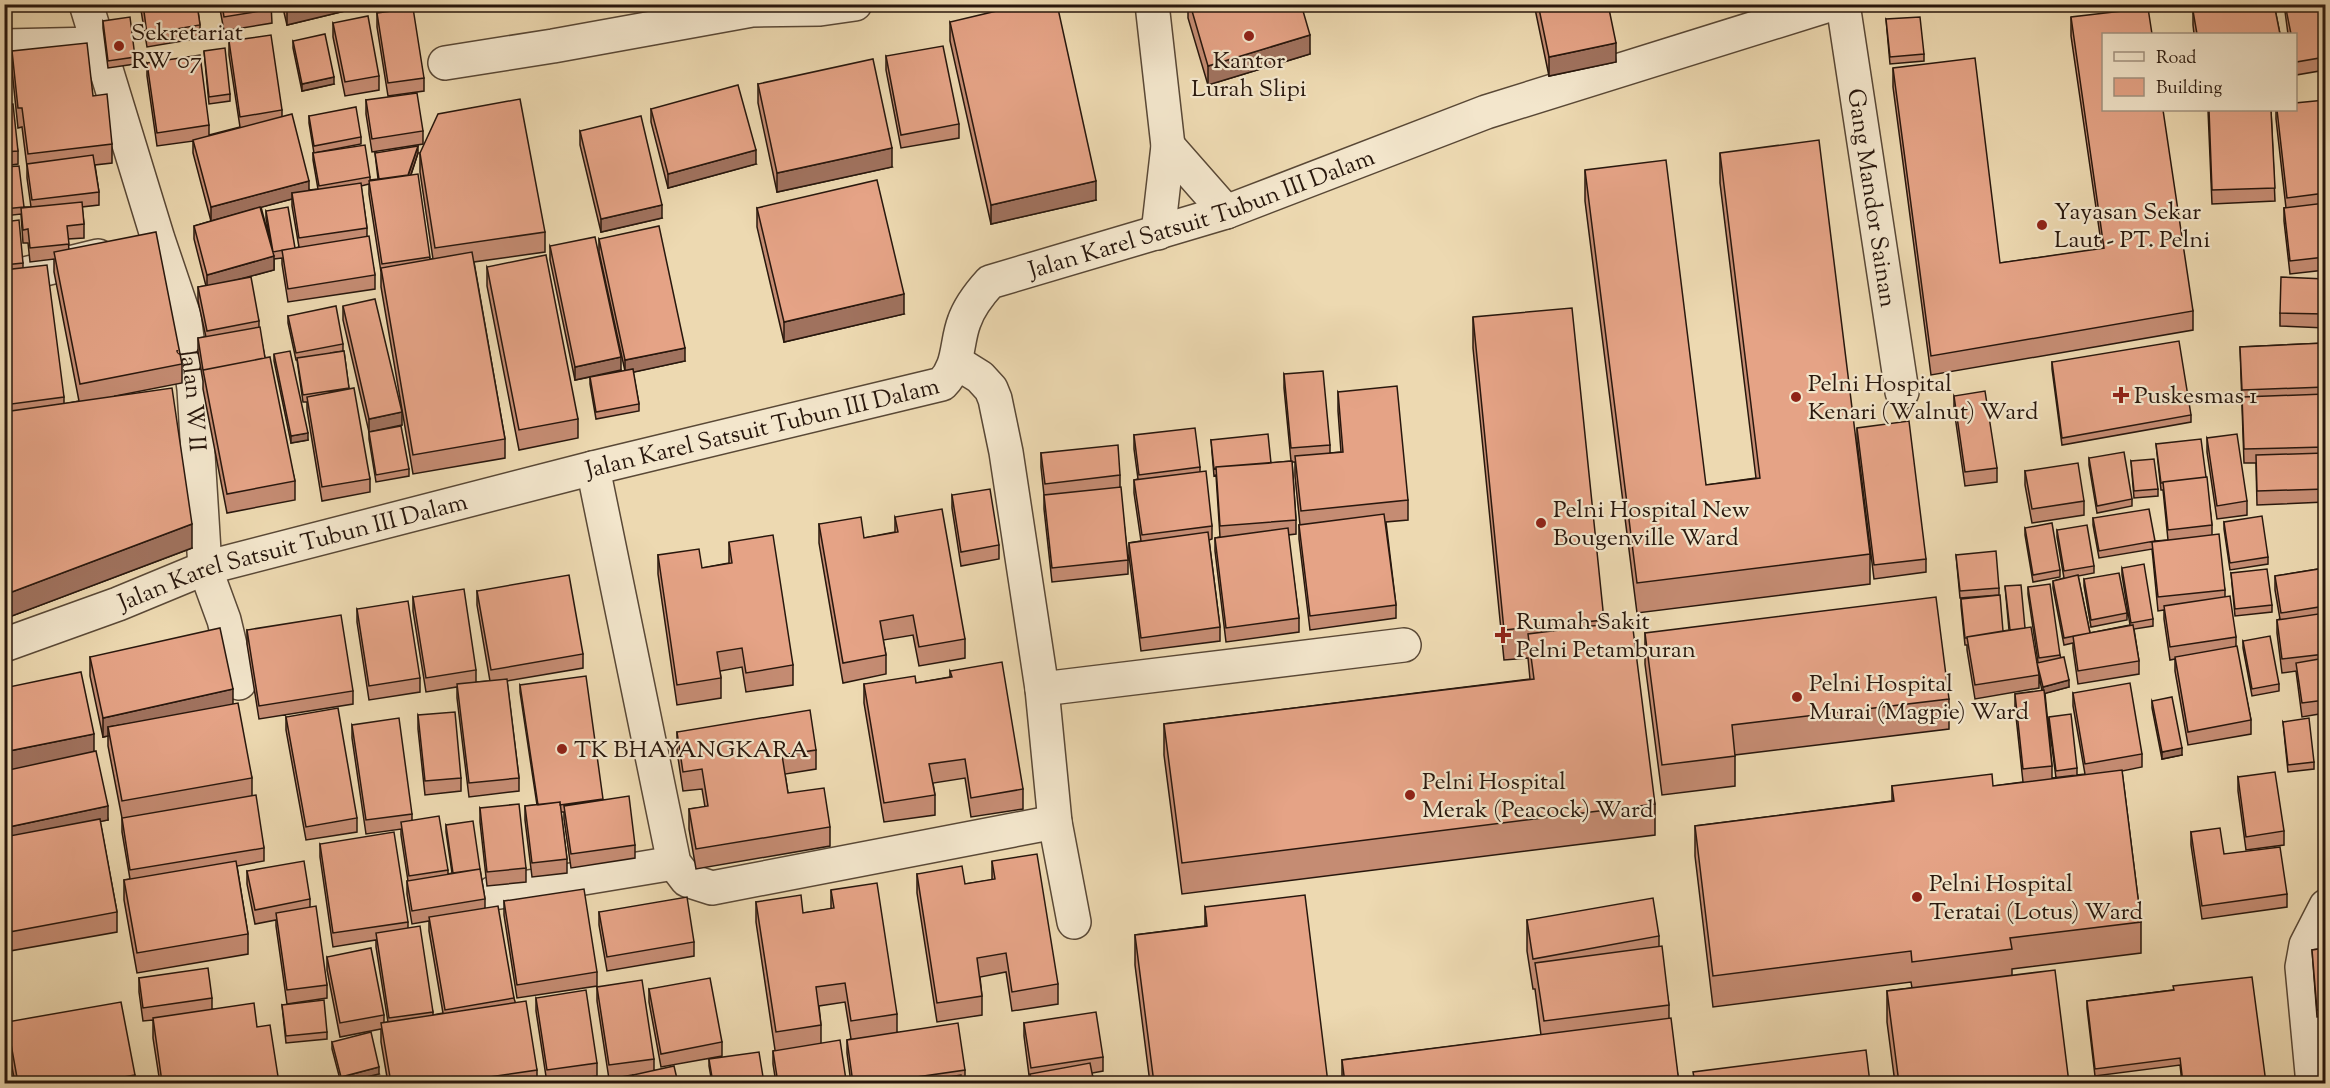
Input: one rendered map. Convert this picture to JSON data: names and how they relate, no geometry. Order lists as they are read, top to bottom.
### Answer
{
  "streets": {
    "street": ["Gang Mandor Sainan", "Jalan Karel Satsuit Tubun III Dalam", "Jalan W II"]
  },
  "crossings": [
    ["Jalan Karel Satsuit Tubun III Dalam", "Jalan W II"]
  ],
  "places": {
    "other": [
      "Kantor Lurah Slipi",
      "Sekretariat RW 07",
      "Yayasan Sekar Laut - PT. Pelni",
      "Pelni Hospital Kenari (Walnut) Ward",
      "Pelni Hospital New Bougenville Ward",
      "Pelni Hospital Murai (Magpie) Ward",
      "TK BHAYANGKARA",
      "Pelni Hospital Merak (Peacock) Ward",
      "Pelni Hospital Teratai (Lotus) Ward"
    ],
    "health": ["Puskesmas 1", "Rumah Sakit Pelni Petamburan"]
  },
  "legend": ["Road", "Building"]
}
